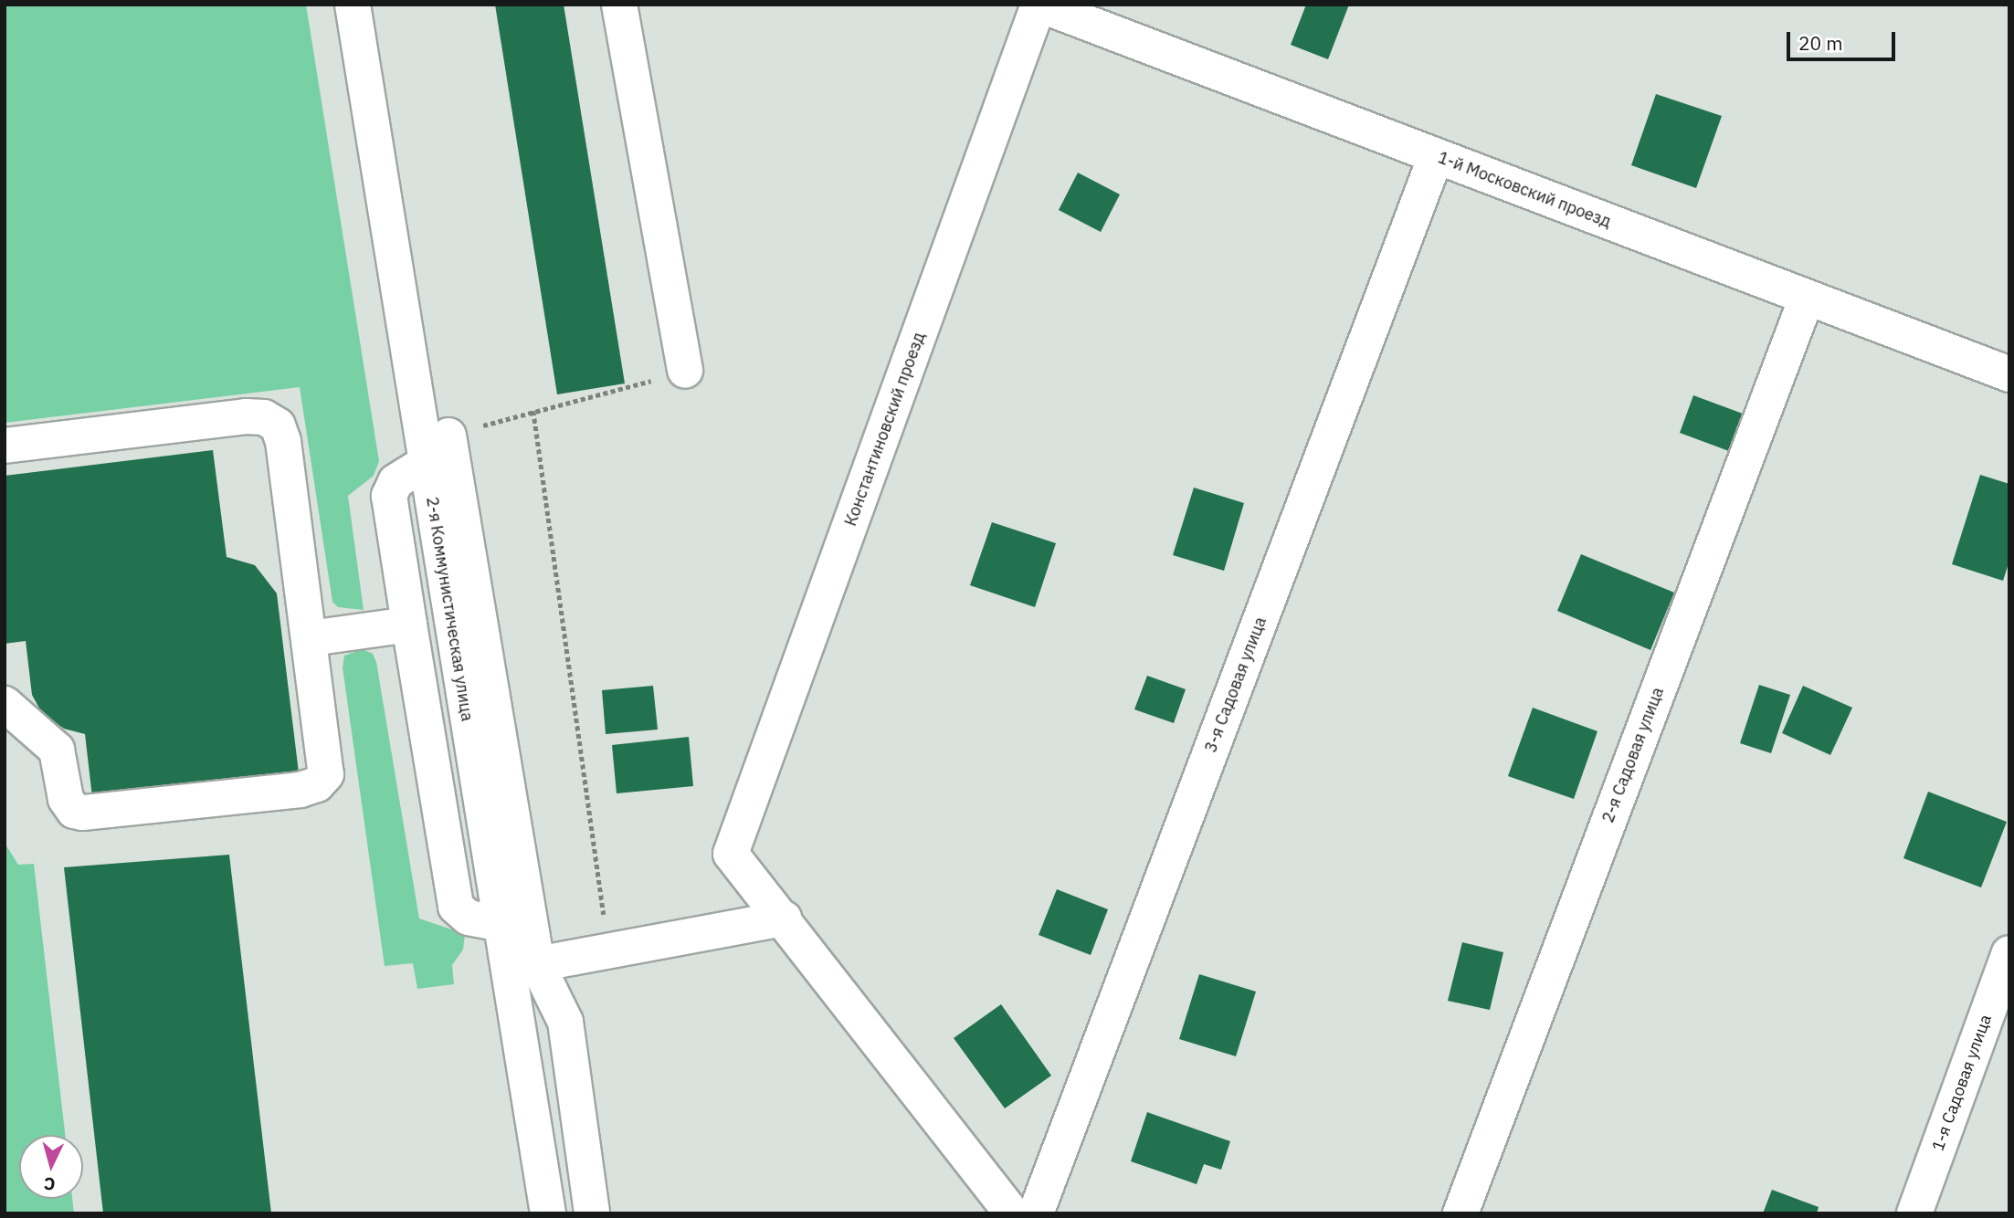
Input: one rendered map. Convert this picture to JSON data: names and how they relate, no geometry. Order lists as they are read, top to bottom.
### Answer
{
  "streets": {
    "street": [
      "1-й Московский проезд",
      "Константиновский проезд",
      "2-я Коммунистическая улица",
      "3-я Садовая улица",
      "2-я Садовая улица",
      "1-я Садовая улица"
    ]
  },
  "crossings": [
    ["1-й Московский проезд", "Константиновский проезд"],
    ["1-й Московский проезд", "3-я Садовая улица"],
    ["1-й Московский проезд", "2-я Садовая улица"]
  ],
  "scale_bar": "20 m",
  "north": "bottom"
}
